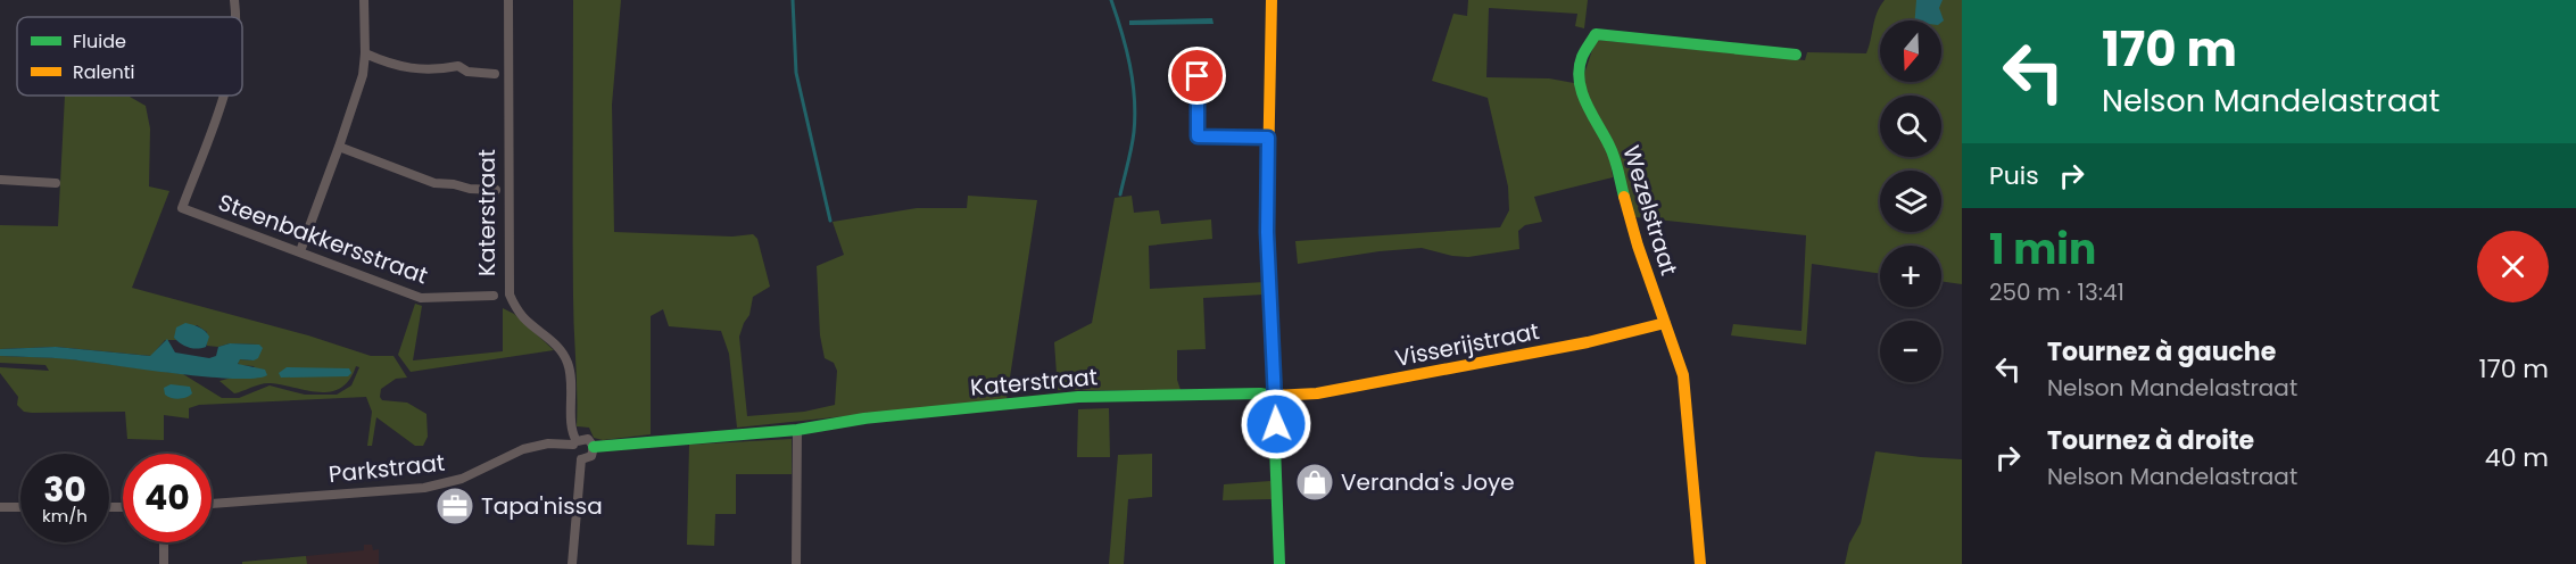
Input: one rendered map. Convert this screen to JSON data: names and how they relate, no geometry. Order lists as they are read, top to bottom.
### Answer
{
  "streets": {
    "street": [
      "Wezelstraat",
      "Katerstraat",
      "Steenbakkersstraat",
      "Visserijstraat",
      "Parkstraat"
    ]
  },
  "crossings": [
    ["Wezelstraat", "Visserijstraat"],
    ["Katerstraat", "Visserijstraat"],
    ["Katerstraat", "Parkstraat"]
  ],
  "places": {
    "shop": ["Veranda's Joye"],
    "office": ["Tapa'nissa"]
  },
  "legend": ["Fluide", "Ralenti"],
  "north": "bottom",
  "page": {
    "turn": ["170 m", "Nelson Mandelastraat"],
    "map_buttons": ["+", "−"],
    "then": "Puis",
    "heading": ["1 min", "250 m · 13:41"],
    "list": [
      {
        "name": "Tournez à gauche",
        "note": "Nelson Mandelastraat",
        "value": "170 m"
      },
      {
        "name": "Tournez à droite",
        "note": "Nelson Mandelastraat",
        "value": "40 m"
      }
    ],
    "speed": "30 km/h",
    "limit": "40"
  }
}
